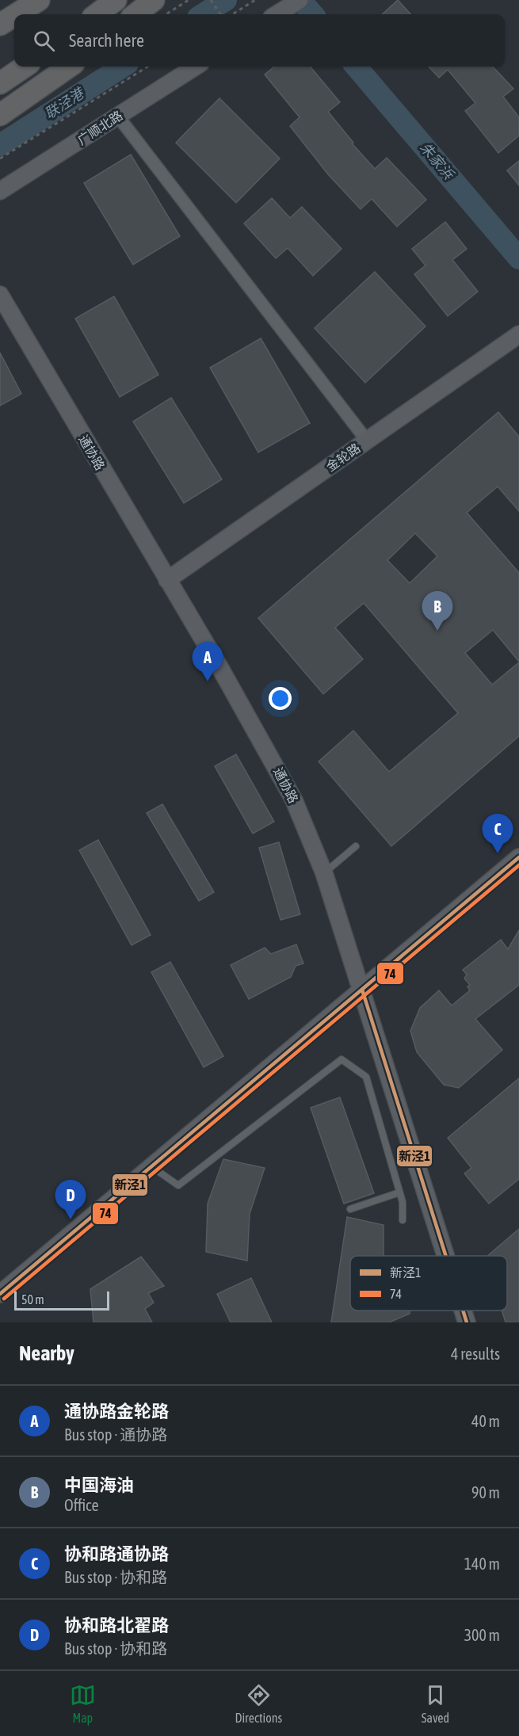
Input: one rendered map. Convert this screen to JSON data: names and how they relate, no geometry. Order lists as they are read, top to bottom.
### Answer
{
  "streets": {
    "street": ["广顺北路", "通协路", "金轮路"]
  },
  "crossings": [
    ["通协路", "金轮路"]
  ],
  "water": ["联泾港", "朱家浜"],
  "lines": ["transit line 新泾1", "transit line 74"],
  "legend": ["新泾1", "74"],
  "scale_bar": "50 m",
  "page": {
    "search": "Search here",
    "pins": [
      "B",
      "A",
      "C",
      "D"
    ],
    "scale": "50 m",
    "heading": ["Nearby", "4 results"],
    "list": [
      {
        "mark": "A",
        "name": "通协路金轮路",
        "note": "Bus stop · 通协路",
        "value": "40 m"
      },
      {
        "mark": "B",
        "name": "中国海油",
        "note": "Office",
        "value": "90 m"
      },
      {
        "mark": "C",
        "name": "协和路通协路",
        "note": "Bus stop · 协和路",
        "value": "140 m"
      },
      {
        "mark": "D",
        "name": "协和路北翟路",
        "note": "Bus stop · 协和路",
        "value": "300 m"
      }
    ],
    "nav": ["Map", "Directions", "Saved"]
  }
}
